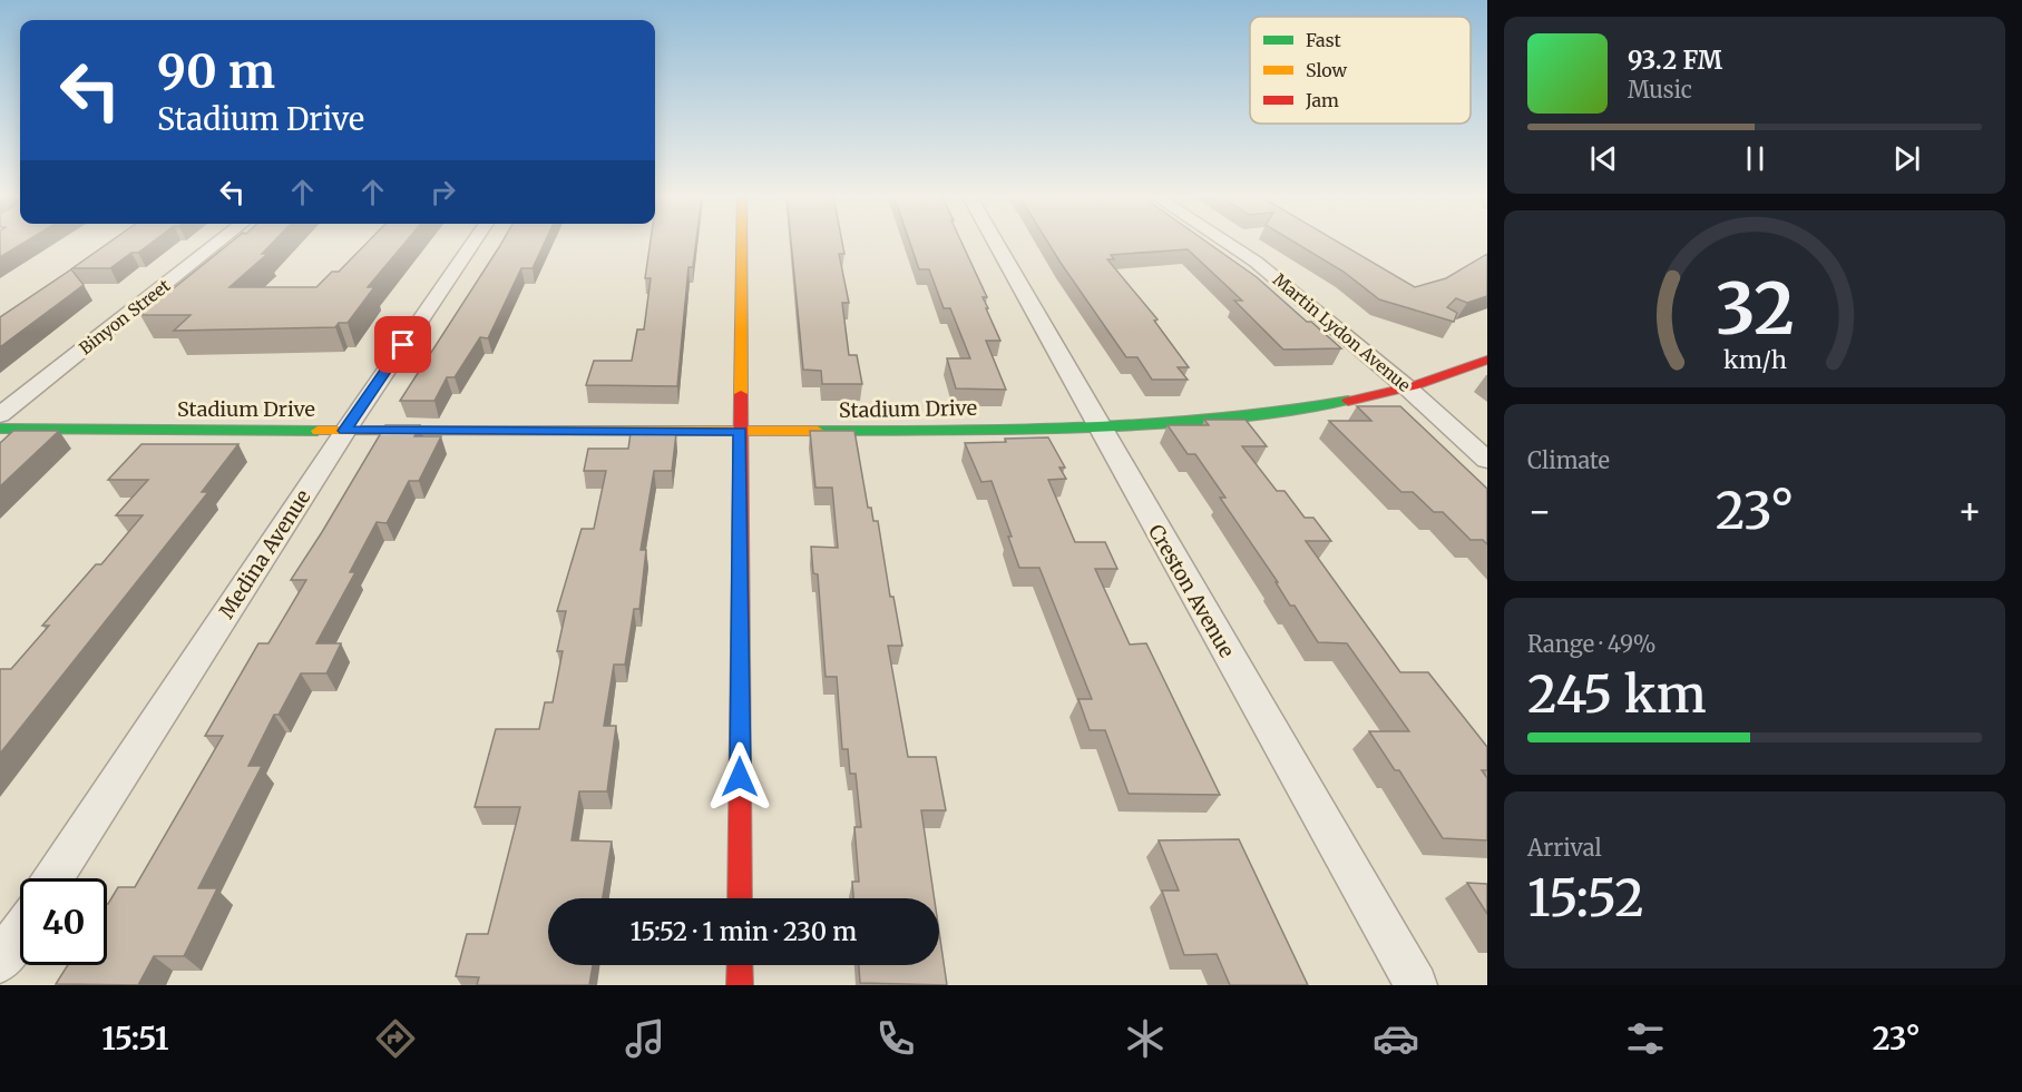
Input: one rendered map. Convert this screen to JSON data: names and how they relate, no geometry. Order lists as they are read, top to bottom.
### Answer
{
  "streets": {
    "street": [
      "Binyon Street",
      "Martin Lydon Avenue",
      "Stadium Drive",
      "Medina Avenue",
      "Creston Avenue"
    ]
  },
  "crossings": [
    ["Martin Lydon Avenue", "Stadium Drive"],
    ["Stadium Drive", "Medina Avenue"],
    ["Stadium Drive", "Creston Avenue"]
  ],
  "legend": ["Fast", "Slow", "Jam"],
  "page": {
    "turn": ["90 m", "Stadium Drive"],
    "song": ["93.2 FM", "Music"],
    "tile": [
      "Climate",
      ["Range · 49%", "245 km"],
      ["Arrival", "15:52"]
    ],
    "heat": ["−", "23°", "+"],
    "limit": "40",
    "trip": "15:52 · 1 min · 230 m",
    "tabs": ["15:51", "23°"],
    "gauge": ["32", "km/h"]
  }
}
